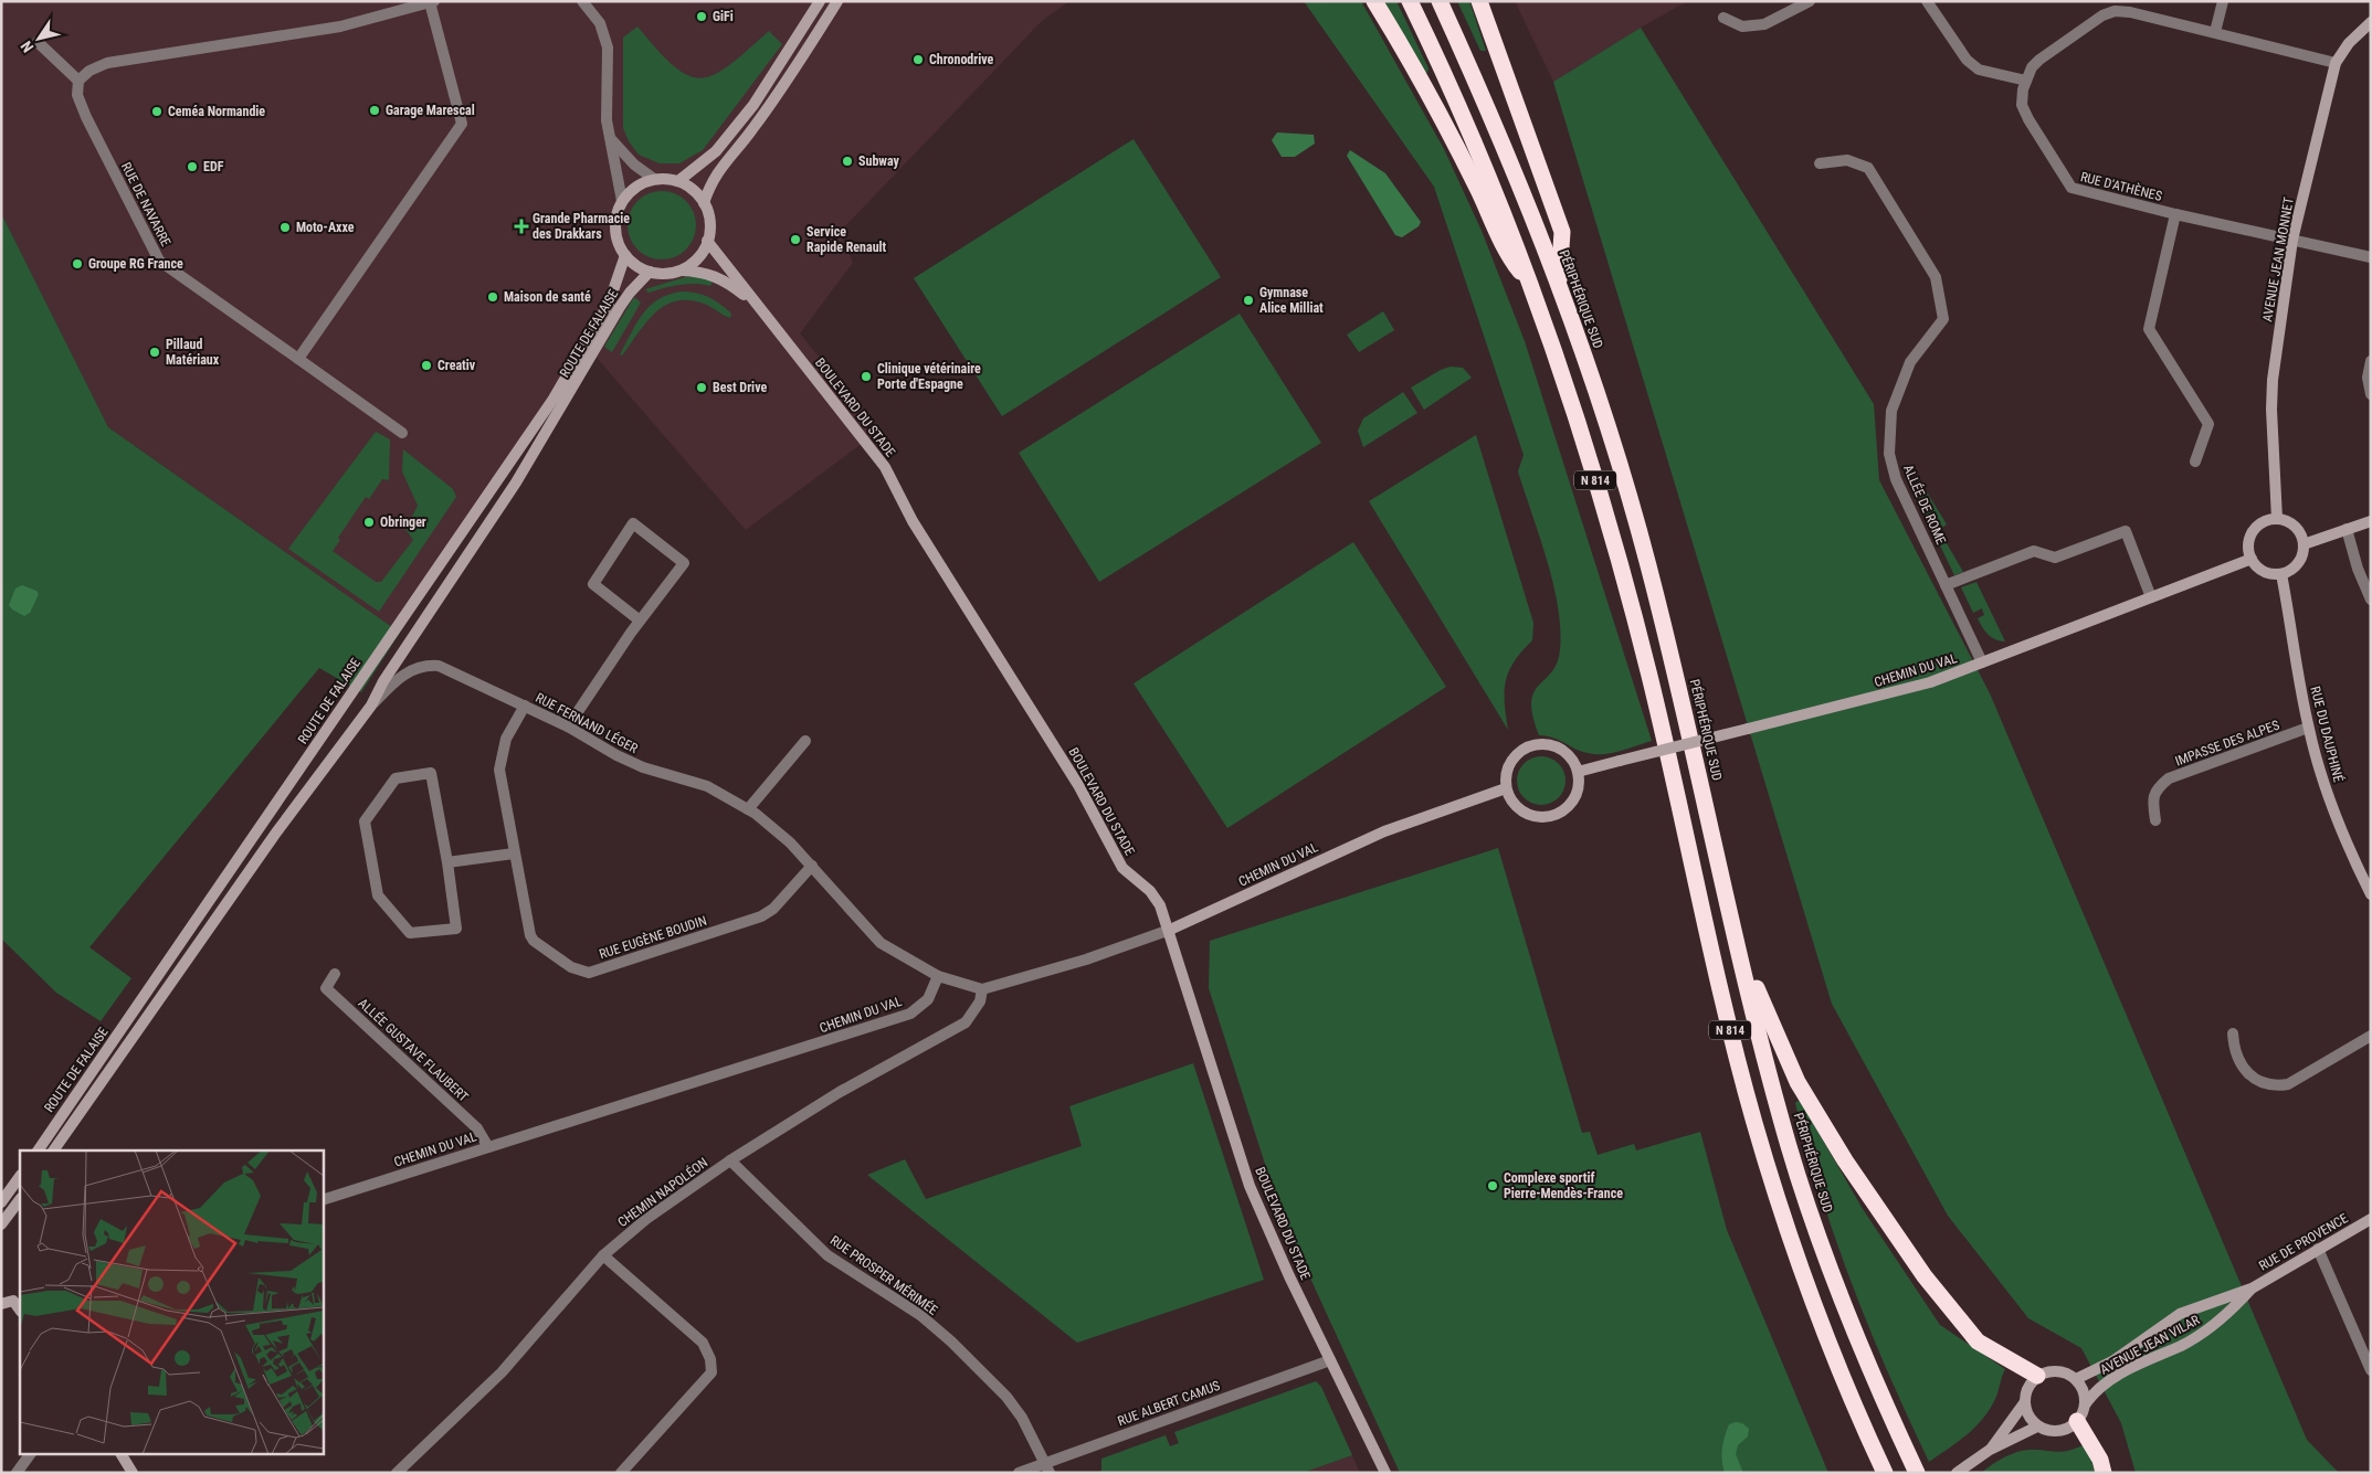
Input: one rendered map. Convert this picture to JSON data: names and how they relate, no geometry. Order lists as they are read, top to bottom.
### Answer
{
  "streets": {
    "highway": ["PÉRIPHÉRIQUE SUD", "N 814"],
    "street": [
      "RUE D'ATHÈNES",
      "RUE DE NAVARRE",
      "AVENUE JEAN MONNET",
      "ROUTE DE FALAISE",
      "BOULEVARD DU STADE",
      "ALLÉE DE ROME",
      "CHEMIN DU VAL",
      "RUE FERNAND LÉGER",
      "RUE DU DAUPHINÉ",
      "IMPASSE DES ALPES",
      "RUE EUGÈNE BOUDIN",
      "ALLÉE GUSTAVE FLAUBERT",
      "CHEMIN NAPOLÉON",
      "RUE DE PROVENCE",
      "RUE PROSPER MÉRIMÉE",
      "AVENUE JEAN VILAR",
      "RUE ALBERT CAMUS"
    ]
  },
  "crossings": [
    ["RUE D'ATHÈNES", "AVENUE JEAN MONNET"],
    ["AVENUE JEAN MONNET", "CHEMIN DU VAL"],
    ["AVENUE JEAN MONNET", "RUE DU DAUPHINÉ"],
    ["PÉRIPHÉRIQUE SUD", "N 814"],
    ["ROUTE DE FALAISE", "BOULEVARD DU STADE"],
    ["ROUTE DE FALAISE", "RUE FERNAND LÉGER"],
    ["BOULEVARD DU STADE", "CHEMIN DU VAL"],
    ["BOULEVARD DU STADE", "RUE ALBERT CAMUS"],
    ["N 814", "AVENUE JEAN VILAR"],
    ["ALLÉE DE ROME", "CHEMIN DU VAL"],
    ["CHEMIN DU VAL", "RUE FERNAND LÉGER"],
    ["CHEMIN DU VAL", "RUE DU DAUPHINÉ"],
    ["CHEMIN DU VAL", "ALLÉE GUSTAVE FLAUBERT"],
    ["CHEMIN DU VAL", "CHEMIN NAPOLÉON"],
    ["RUE FERNAND LÉGER", "RUE EUGÈNE BOUDIN"],
    ["RUE DU DAUPHINÉ", "IMPASSE DES ALPES"],
    ["CHEMIN NAPOLÉON", "RUE PROSPER MÉRIMÉE"],
    ["RUE DE PROVENCE", "AVENUE JEAN VILAR"],
    ["RUE PROSPER MÉRIMÉE", "RUE ALBERT CAMUS"]
  ],
  "places": {
    "other": [
      "GiFi",
      "Chronodrive",
      "Garage Marescal",
      "Ceméa Normandie",
      "Subway",
      "EDF",
      "Moto-Axxe",
      "Service Rapide Renault",
      "Groupe RG France",
      "Maison de santé",
      "Gymnase Alice Milliat",
      "Pillaud Matériaux",
      "Creativ",
      "Clinique vétérinaire Porte d'Espagne",
      "Best Drive",
      "Obringer",
      "Complexe sportif Pierre-Mendès-France"
    ],
    "health": ["Grande Pharmacie des Drakkars"]
  },
  "north": "bottom left"
}
